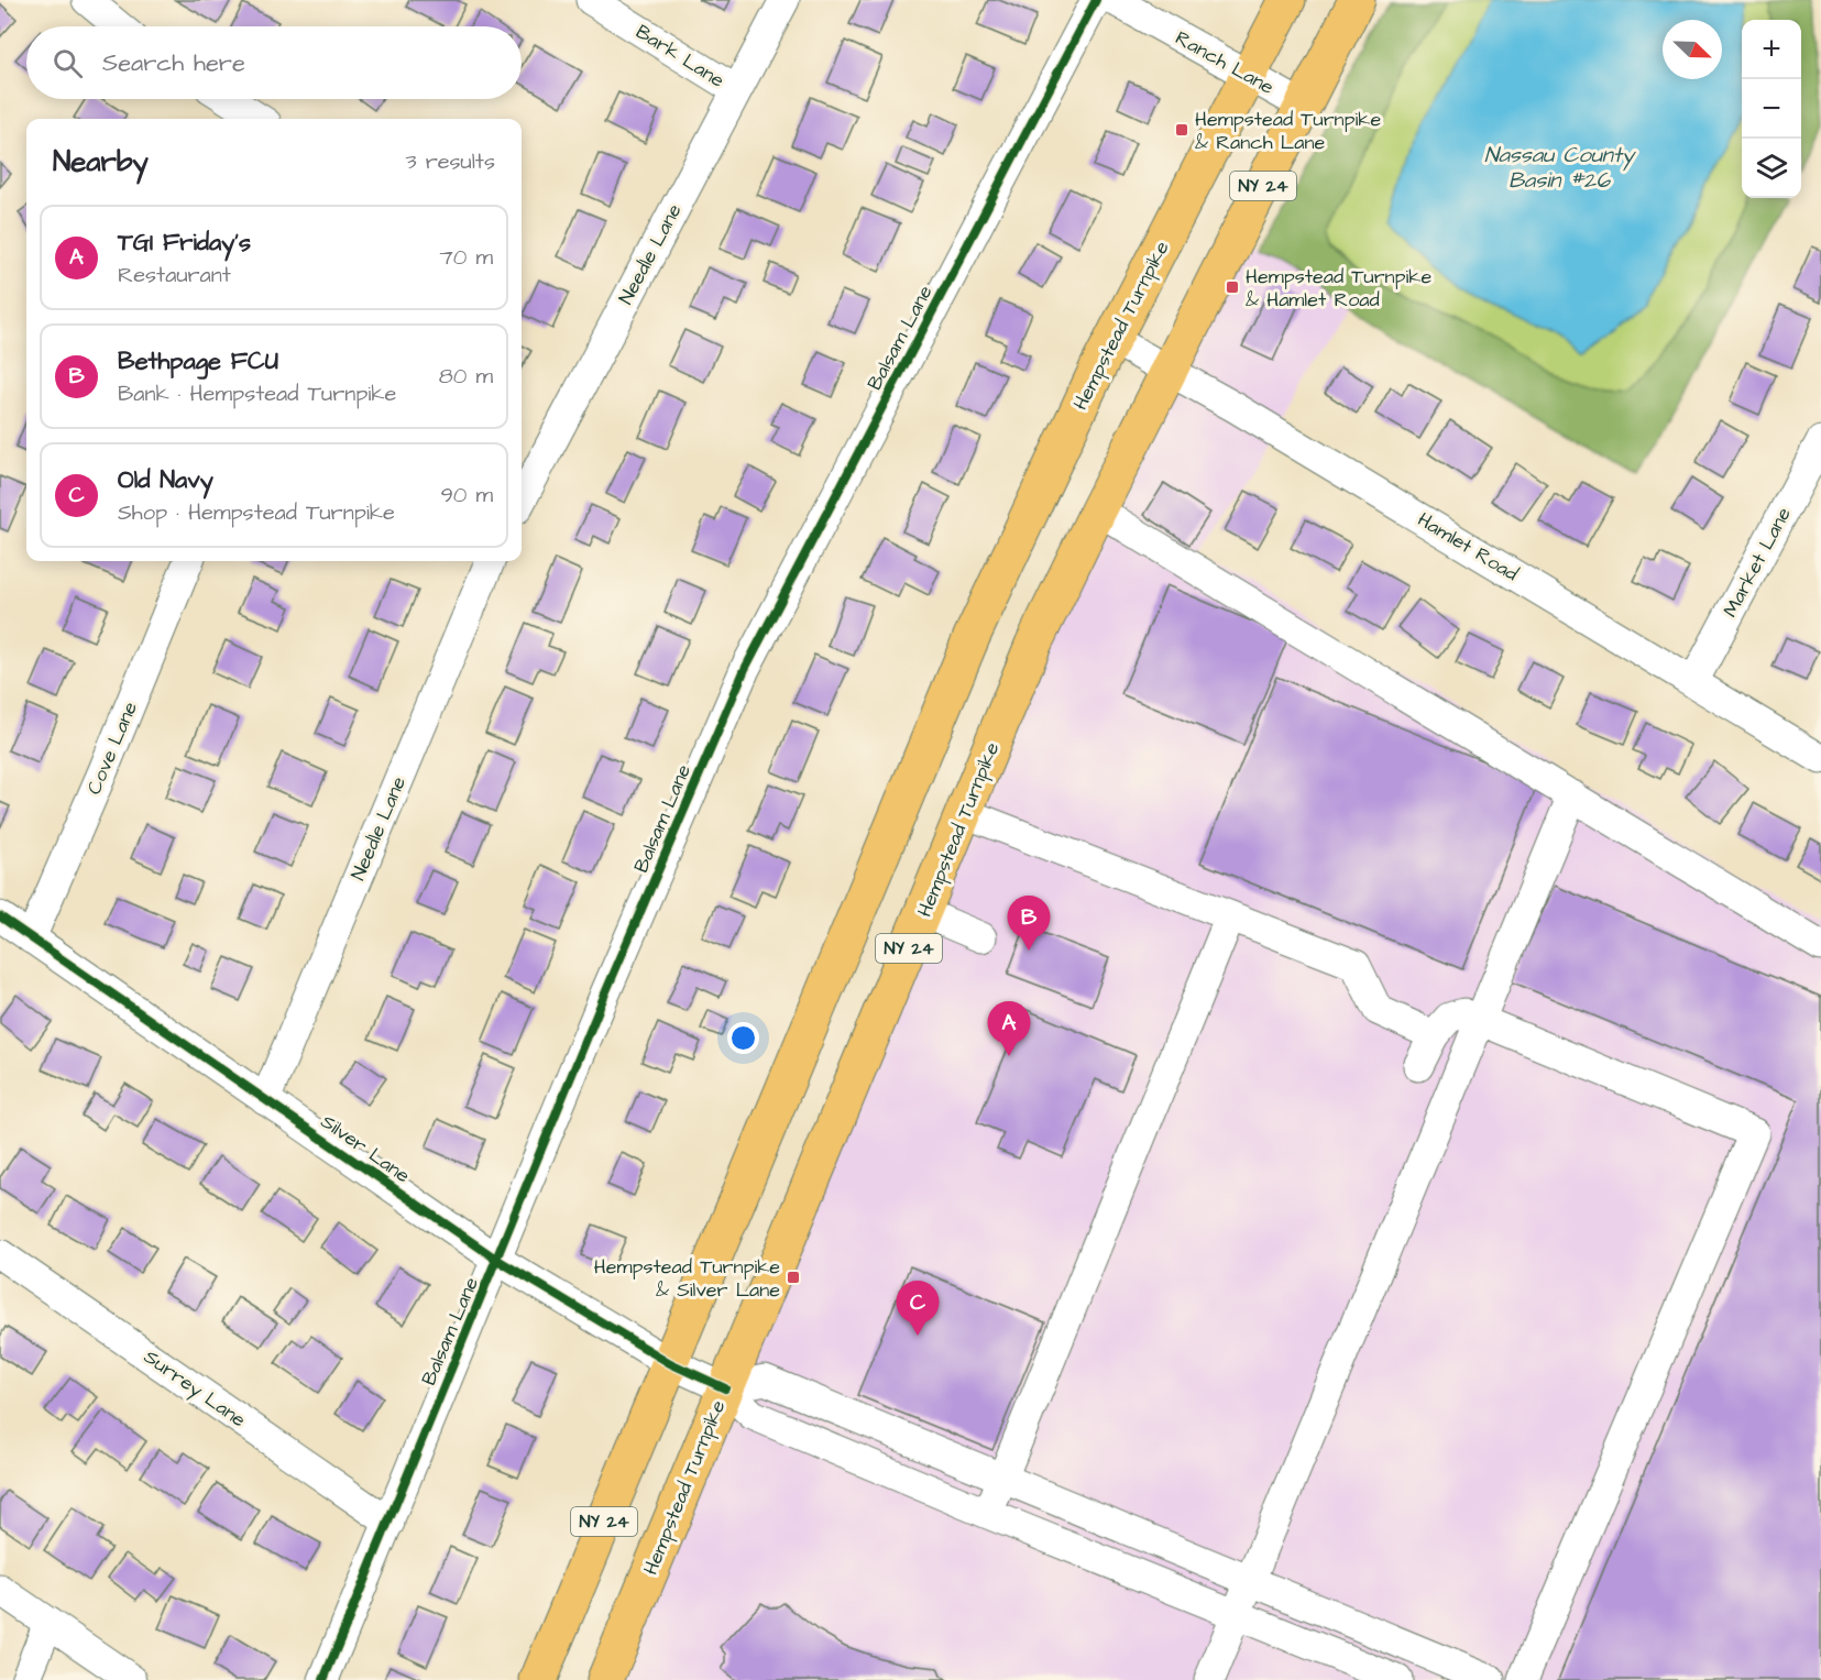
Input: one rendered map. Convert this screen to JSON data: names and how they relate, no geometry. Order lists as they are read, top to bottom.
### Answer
{
  "streets": {
    "main road": ["NY 24", "Hempstead Turnpike"],
    "street": [
      "Bark Lane",
      "Ranch Lane",
      "Needle Lane",
      "Balsam Lane",
      "Hamlet Road",
      "Market Lane",
      "Cove Lane",
      "Silver Lane",
      "Surrey Lane"
    ]
  },
  "crossings": [
    ["Bark Lane", "Needle Lane"],
    ["Ranch Lane", "Hempstead Turnpike"],
    ["Needle Lane", "Silver Lane"],
    ["Hempstead Turnpike", "Hamlet Road"],
    ["Hempstead Turnpike", "Silver Lane"],
    ["Balsam Lane", "Silver Lane"],
    ["Balsam Lane", "Surrey Lane"],
    ["Hamlet Road", "Market Lane"],
    ["Cove Lane", "Silver Lane"]
  ],
  "water": ["Nassau County Basin #26"],
  "places": {
    "transit": ["Hempstead Turnpike & Ranch Lane", "Hempstead Turnpike & Hamlet Road", "Hempstead Turnpike & Silver Lane"]
  },
  "north": "bottom right",
  "page": {
    "map_buttons": ["+", "−"],
    "search": "Search here",
    "heading": ["Nearby", "3 results"],
    "list": [
      {
        "mark": "A",
        "name": "TGI Friday's",
        "note": "Restaurant",
        "value": "70 m"
      },
      {
        "mark": "B",
        "name": "Bethpage FCU",
        "note": "Bank · Hempstead Turnpike",
        "value": "80 m"
      },
      {
        "mark": "C",
        "name": "Old Navy",
        "note": "Shop · Hempstead Turnpike",
        "value": "90 m"
      }
    ],
    "pins": ["B", "A", "C"]
  }
}
